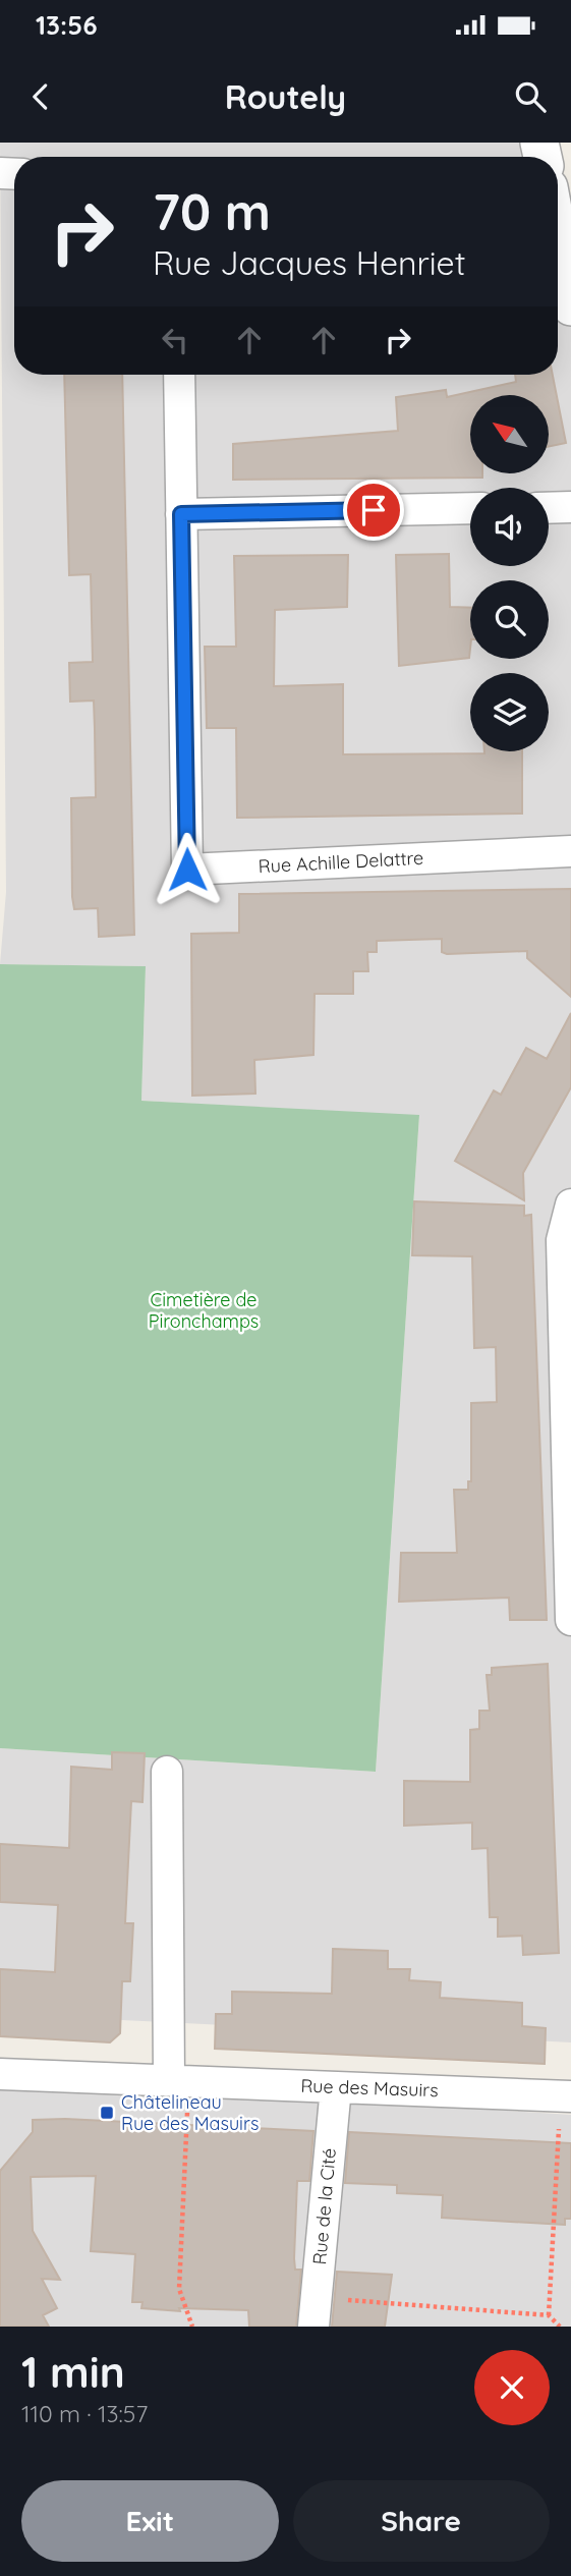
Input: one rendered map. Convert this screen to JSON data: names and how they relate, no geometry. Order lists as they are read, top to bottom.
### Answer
{
  "streets": {
    "street": ["Rue Achille Delattre", "Rue des Masuirs", "Rue de la Cité"]
  },
  "crossings": [
    ["Rue des Masuirs", "Rue de la Cité"]
  ],
  "parks": ["Cimetière de Pironchamps"],
  "places": {
    "transit": ["Châtelineau Rue des Masuirs"]
  },
  "north": "top left",
  "page": {
    "status": "13:56",
    "header": "Routely",
    "turn": ["70 m", "Rue Jacques Henriet"],
    "heading": ["1 min", "110 m · 13:57"],
    "buttons": ["Exit", "Share"]
  }
}
